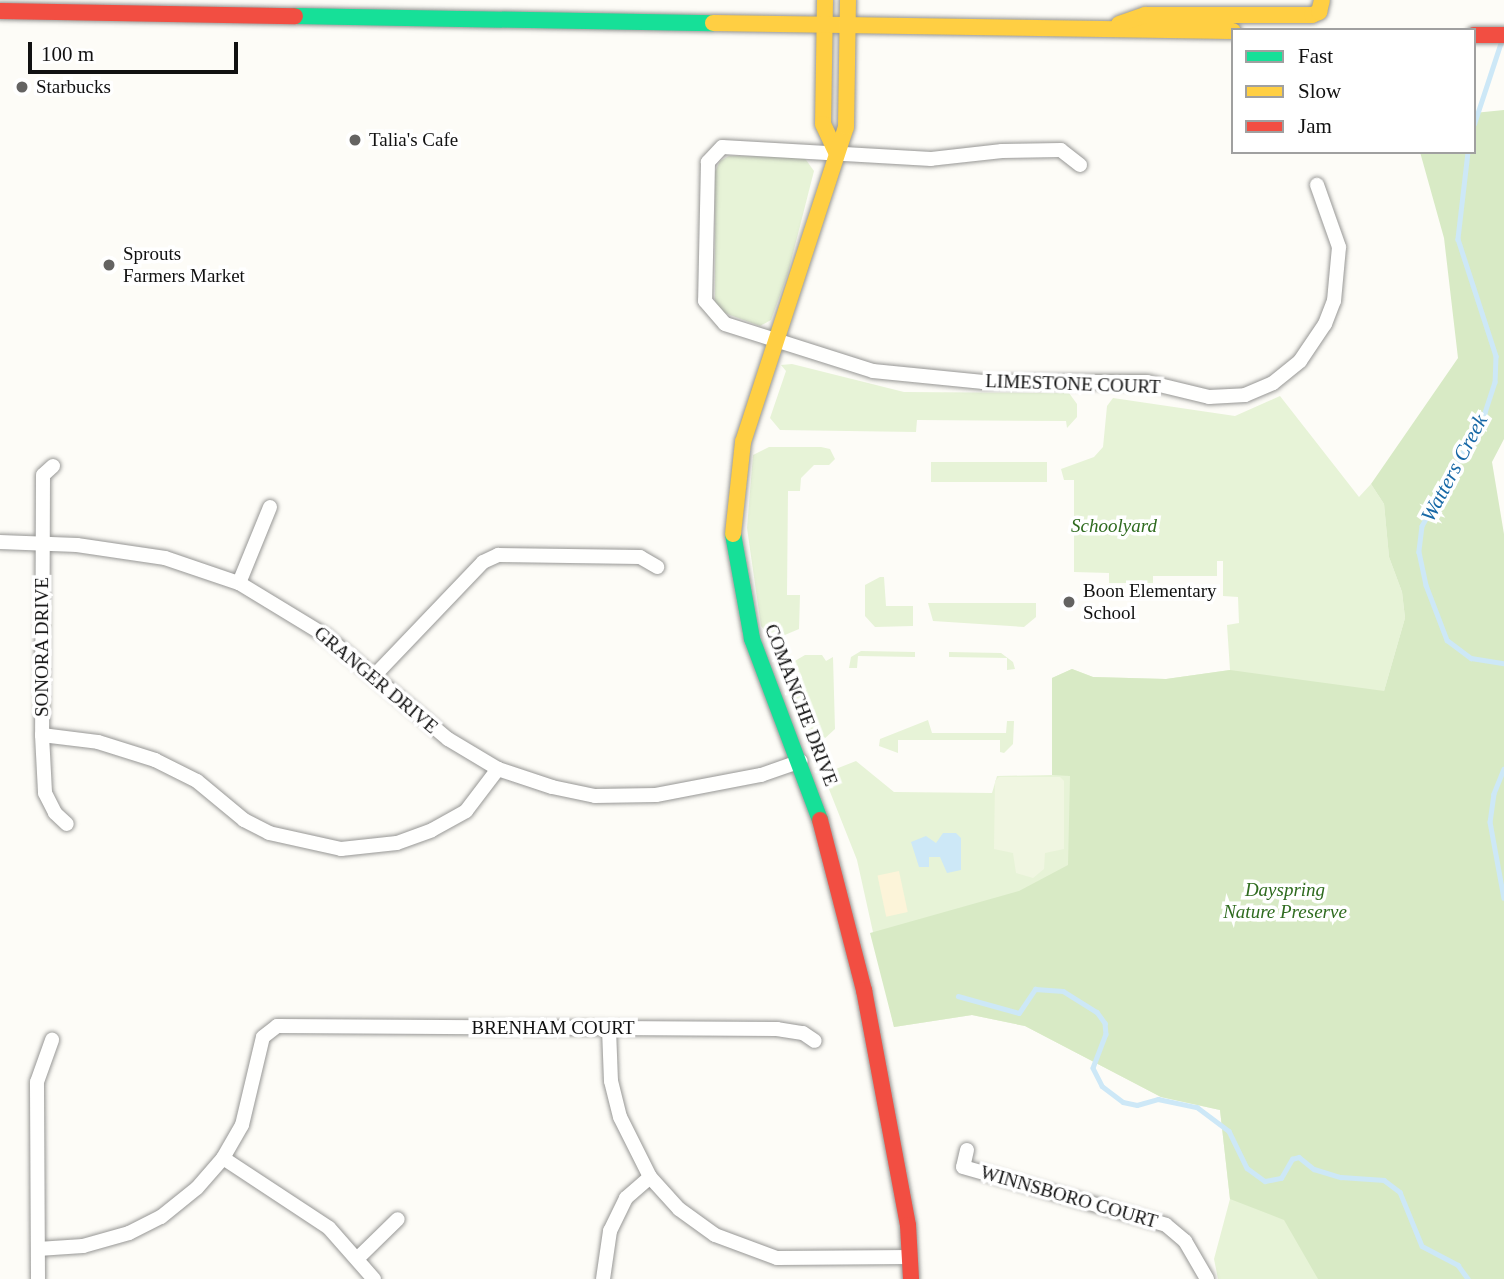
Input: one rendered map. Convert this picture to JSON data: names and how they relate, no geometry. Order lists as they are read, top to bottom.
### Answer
{
  "streets": {
    "main road": ["COMANCHE DRIVE"],
    "street": [
      "LIMESTONE COURT",
      "SONORA DRIVE",
      "GRANGER DRIVE",
      "BRENHAM COURT",
      "WINNSBORO COURT"
    ]
  },
  "crossings": [
    ["LIMESTONE COURT", "COMANCHE DRIVE"],
    ["SONORA DRIVE", "GRANGER DRIVE"],
    ["GRANGER DRIVE", "COMANCHE DRIVE"]
  ],
  "water": ["Watters Creek"],
  "parks": ["Schoolyard", "Dayspring Nature Preserve"],
  "places": [
    "Starbucks",
    "Talia's Cafe",
    "Sprouts Farmers Market",
    "Boon Elementary School"
  ],
  "legend": ["Fast", "Slow", "Jam"],
  "scale_bar": "100 m"
}
